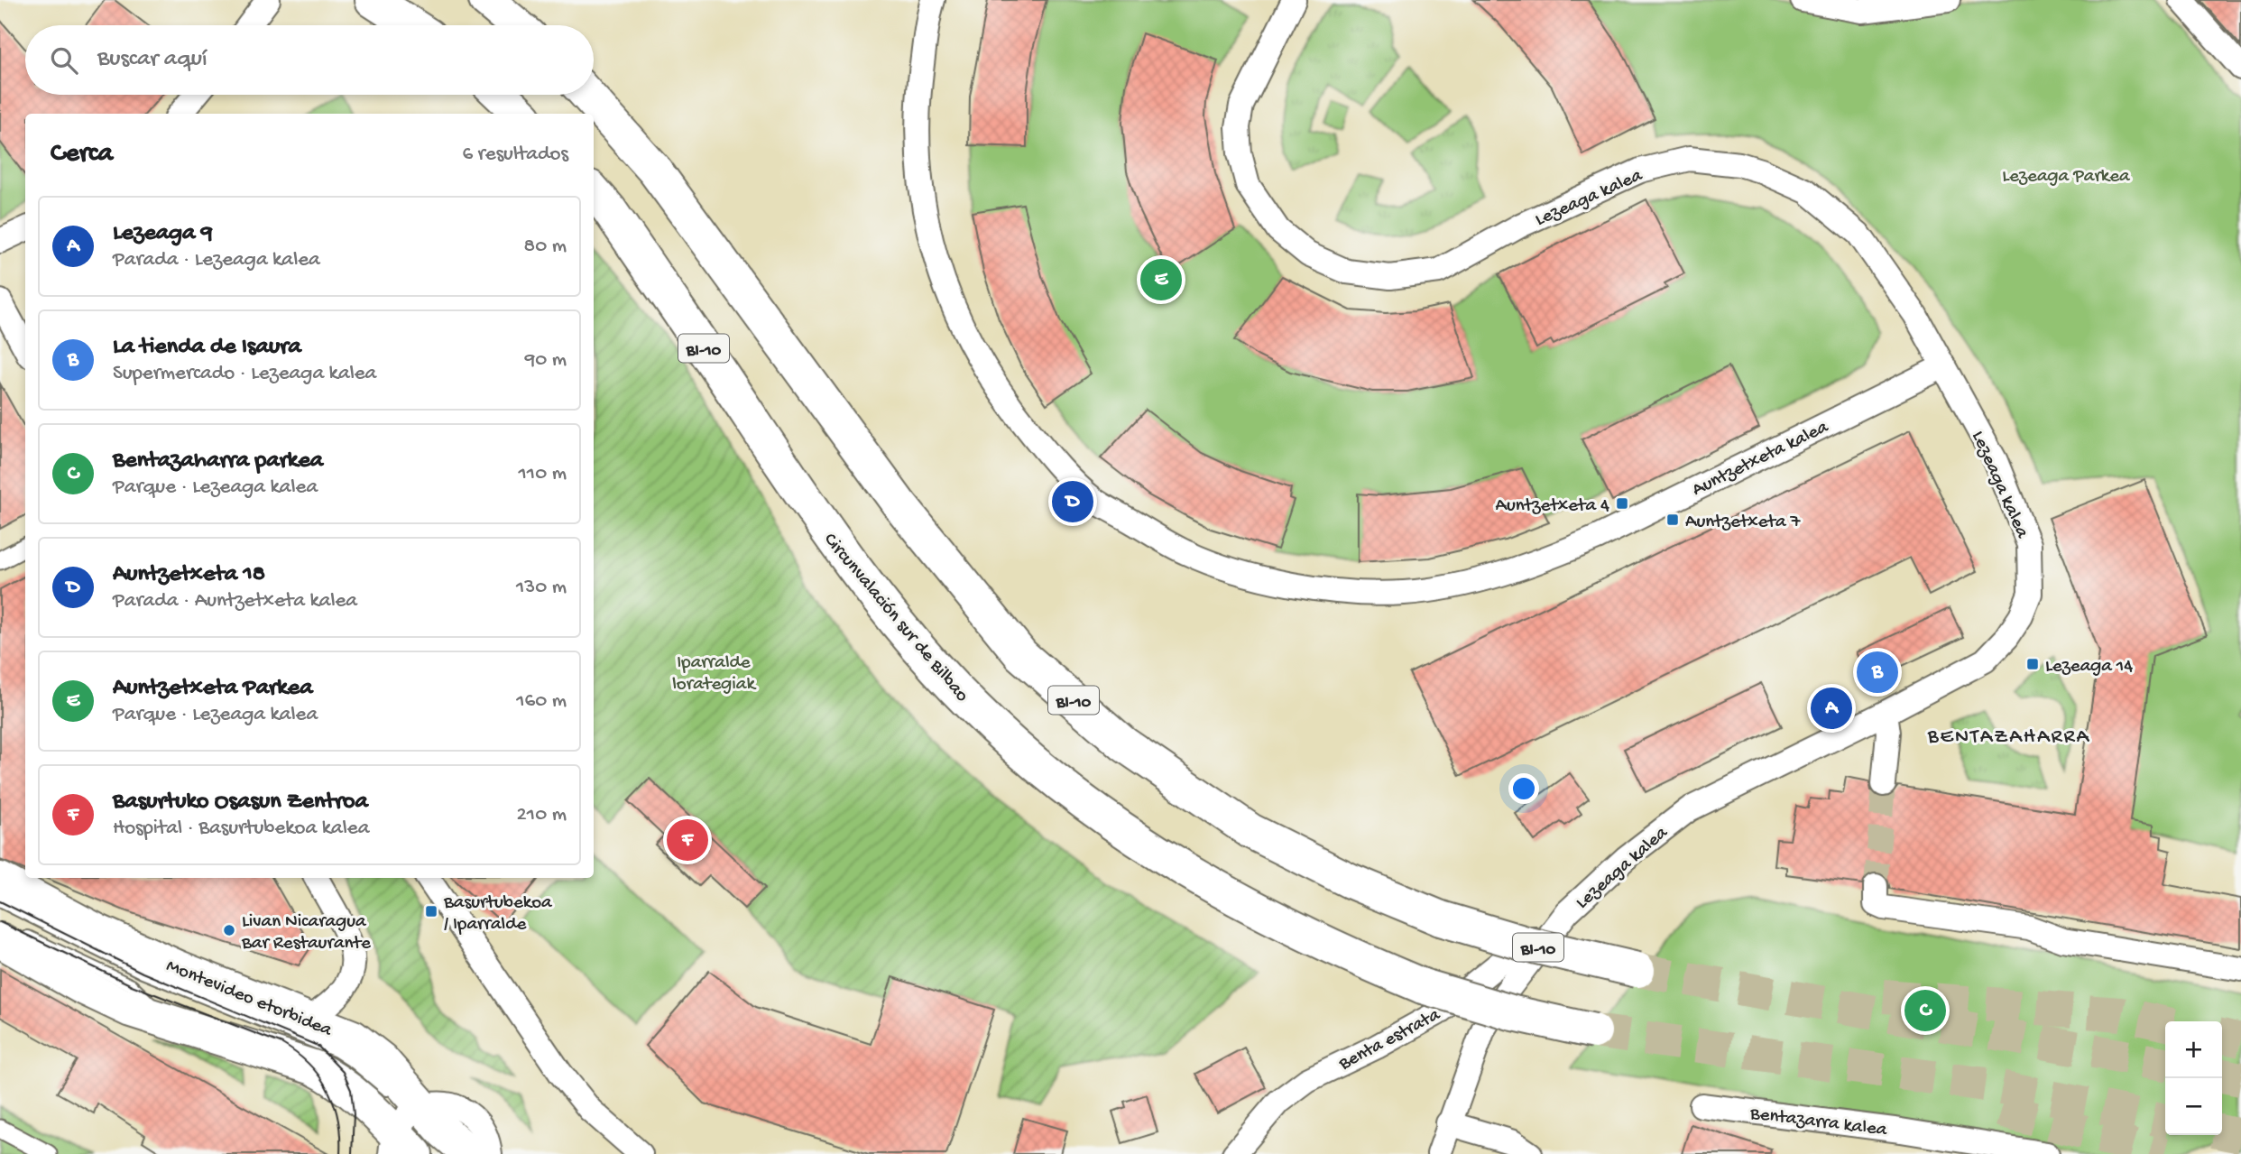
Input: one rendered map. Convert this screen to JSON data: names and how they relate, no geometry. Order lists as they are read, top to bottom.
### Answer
{
  "streets": {
    "main road": ["BI-10", "Circunvalación sur de Bilbao", "Montevideo etorbidea"],
    "street": [
      "Lezeaga kalea",
      "Auntzetxeta kalea",
      "Benta estrata",
      "Bentazarra kalea"
    ]
  },
  "crossings": [
    ["Lezeaga kalea", "Auntzetxeta kalea"],
    ["Lezeaga kalea", "Benta estrata"]
  ],
  "districts": ["BENTAZAHARRA"],
  "parks": ["Lezeaga Parkea", "Iparralde lorategiak"],
  "places": {
    "transit": [
      "Auntzetxeta 4",
      "Auntzetxeta 7",
      "Lezeaga 14",
      "Basurtubekoa / Iparralde"
    ],
    "other": ["Livan Nicaragua Bar Restaurante"]
  },
  "page": {
    "search": "Buscar aquí",
    "heading": ["Cerca", "6 resultados"],
    "list": [
      {
        "mark": "A",
        "name": "Lezeaga 9",
        "note": "Parada · Lezeaga kalea",
        "value": "80 m"
      },
      {
        "mark": "B",
        "name": "La tienda de Isaura",
        "note": "Supermercado · Lezeaga kalea",
        "value": "90 m"
      },
      {
        "mark": "C",
        "name": "Bentazaharra parkea",
        "note": "Parque · Lezeaga kalea",
        "value": "110 m"
      },
      {
        "mark": "D",
        "name": "Auntzetxeta 18",
        "note": "Parada · Auntzetxeta kalea",
        "value": "130 m"
      },
      {
        "mark": "E",
        "name": "Auntzetxeta Parkea",
        "note": "Parque · Lezeaga kalea",
        "value": "160 m"
      },
      {
        "mark": "F",
        "name": "Basurtuko Osasun Zentroa",
        "note": "Hospital · Basurtubekoa kalea",
        "value": "210 m"
      }
    ],
    "pins": [
      "E",
      "D",
      "B",
      "A",
      "F",
      "C"
    ],
    "map_buttons": ["+", "−"]
  }
}
